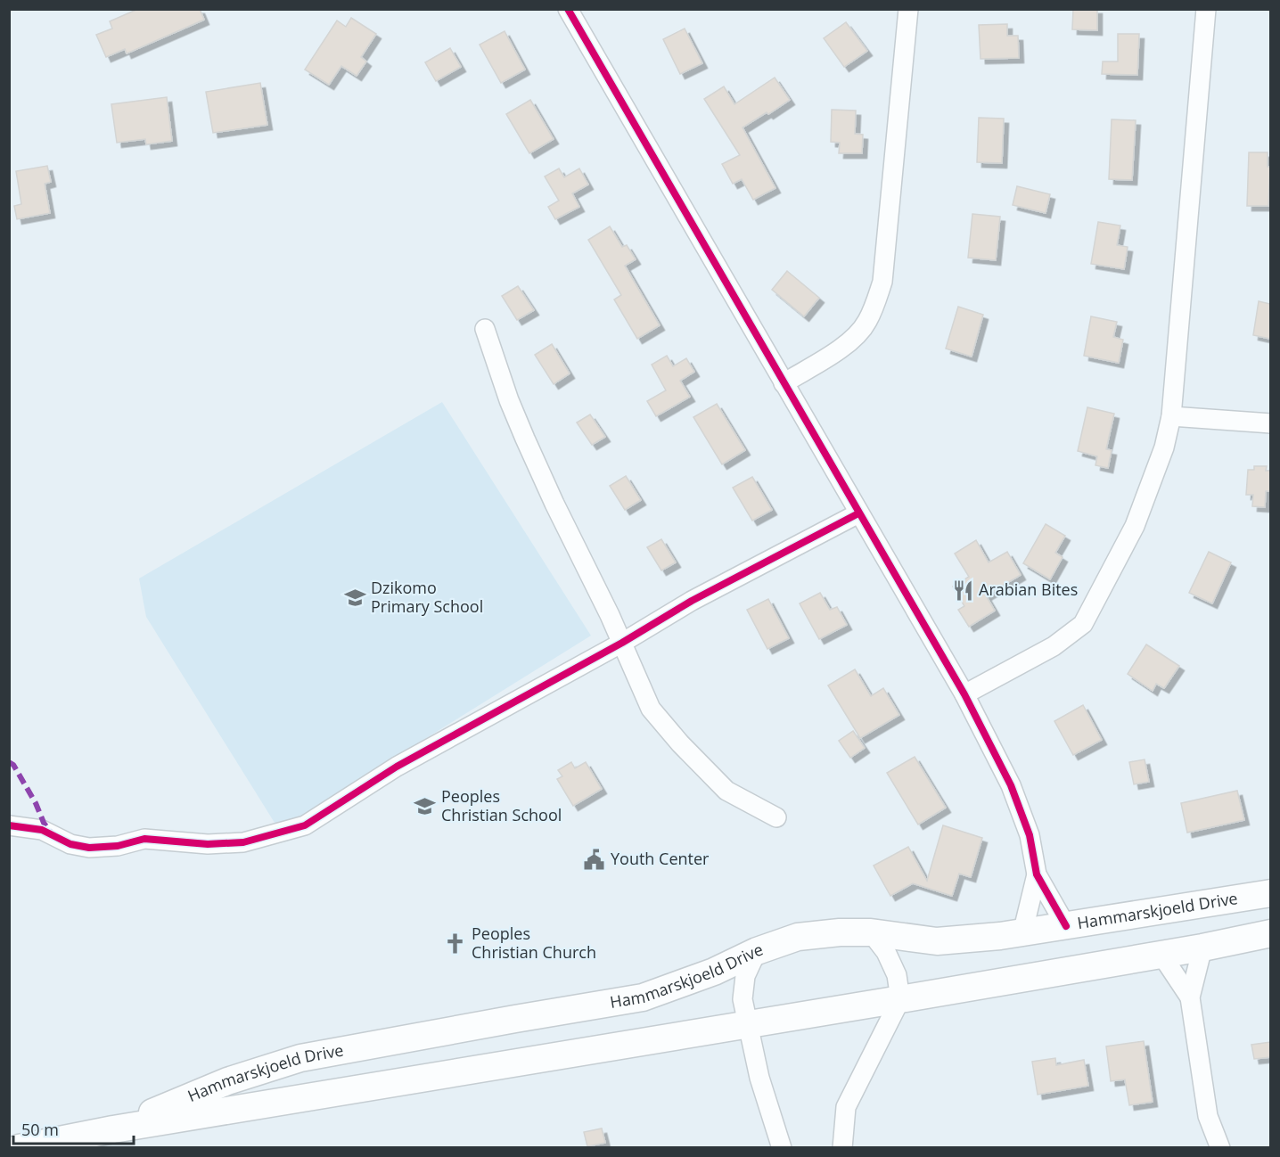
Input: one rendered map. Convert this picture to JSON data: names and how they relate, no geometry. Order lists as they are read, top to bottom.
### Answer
{
  "streets": {
    "main road": ["Hammarskjoeld Drive"]
  },
  "places": {
    "restaurant": ["Arabian Bites"],
    "school or university": ["Dzikomo Primary School", "Peoples Christian School"],
    "public building": ["Youth Center"],
    "church": ["Peoples Christian Church"]
  },
  "scale_bar": "50 m"
}
